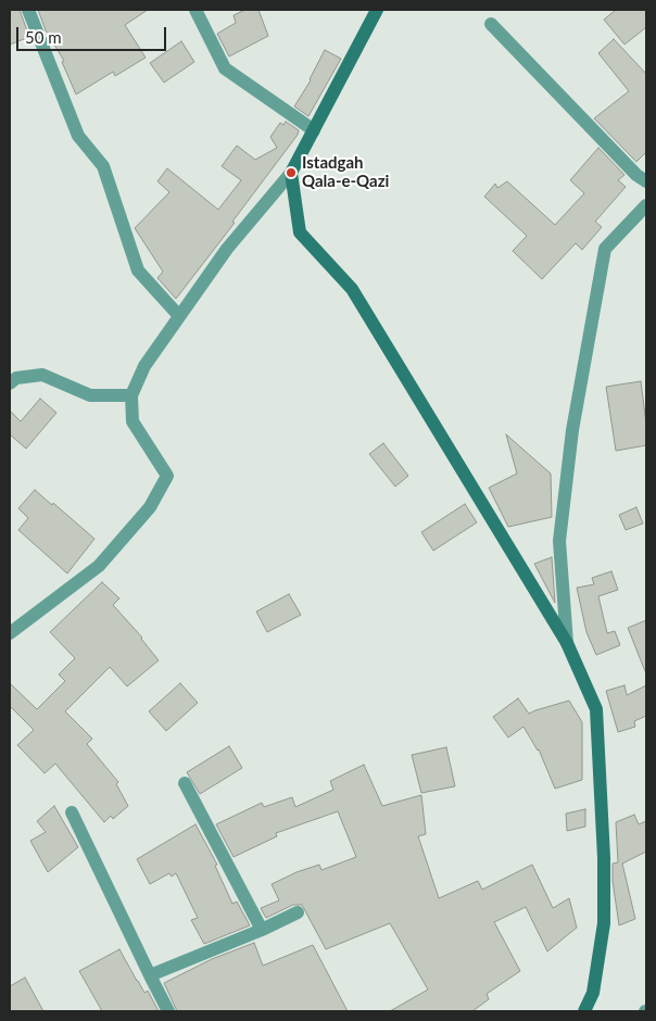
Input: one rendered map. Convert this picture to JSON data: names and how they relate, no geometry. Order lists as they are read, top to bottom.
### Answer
{
  "places": ["Istadgah Qala-e-Qazi"],
  "scale_bar": "50 m"
}
